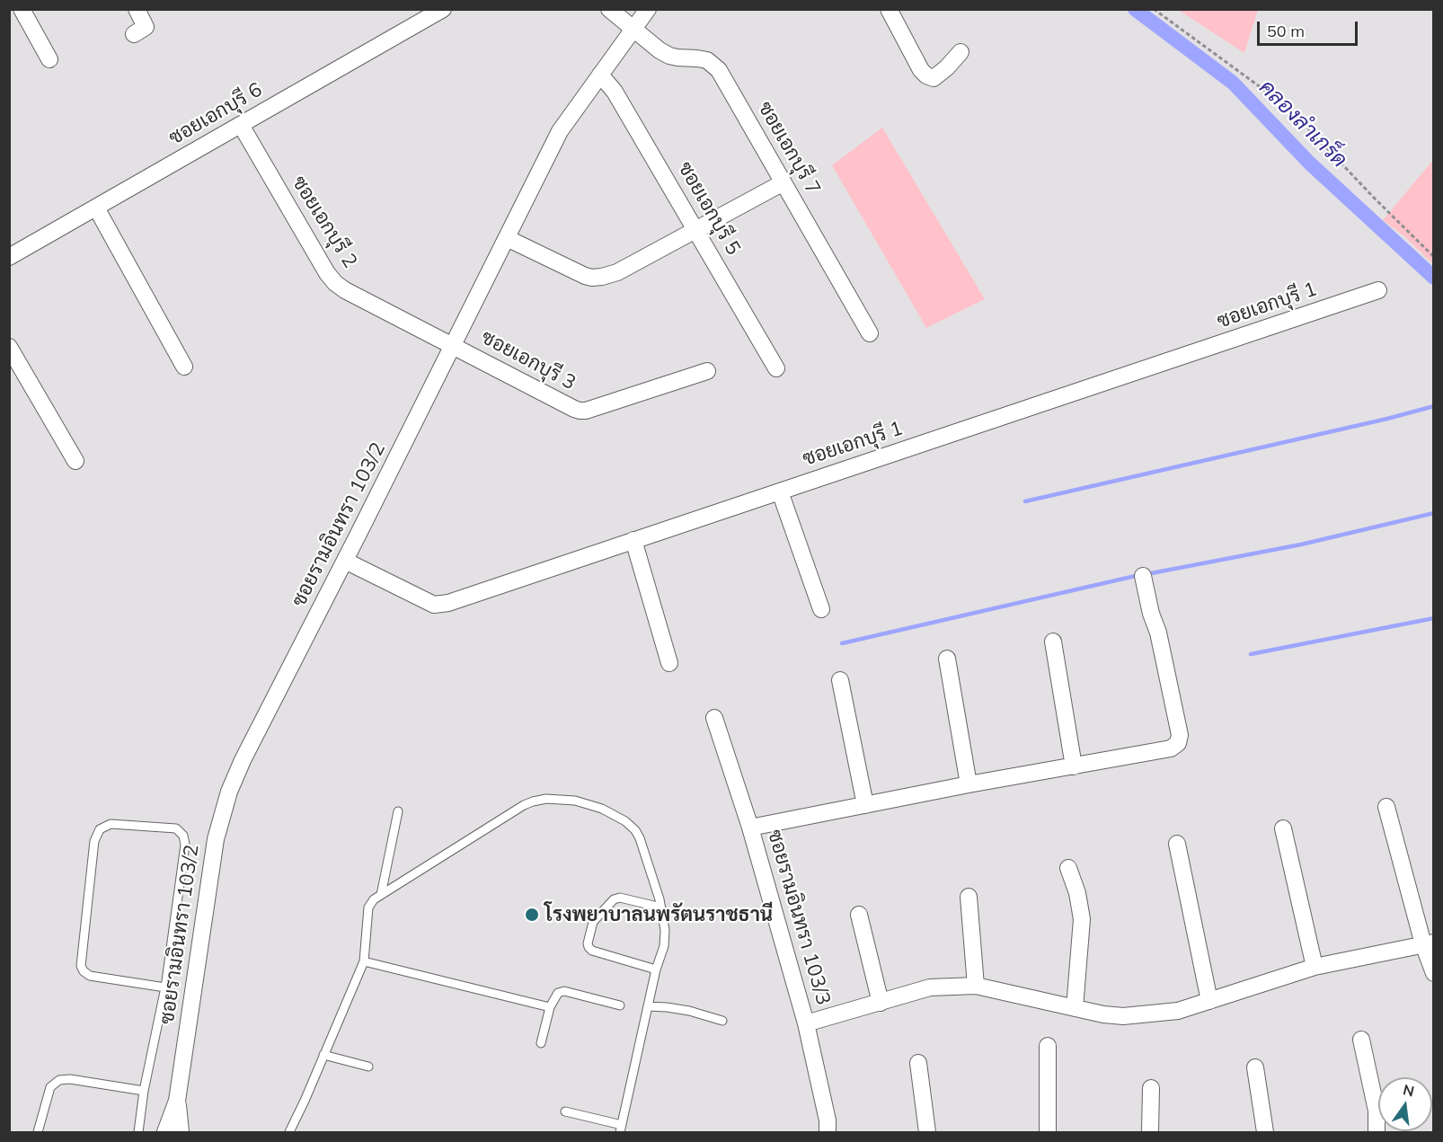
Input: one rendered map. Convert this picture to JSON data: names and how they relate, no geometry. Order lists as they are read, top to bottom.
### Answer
{
  "streets": {
    "street": [
      "ซอยเอกบุรี 6",
      "ซอยเอกบุรี 7",
      "ซอยเอกบุรี 5",
      "ซอยเอกบุรี 2",
      "ซอยเอกบุรี 1",
      "ซอยเอกบุรี 3",
      "ซอยรามอินทรา 103/2",
      "ซอยรามอินทรา 103/3"
    ]
  },
  "crossings": [
    ["ซอยเอกบุรี 6", "ซอยเอกบุรี 2"],
    ["ซอยเอกบุรี 7", "ซอยรามอินทรา 103/2"],
    ["ซอยเอกบุรี 5", "ซอยรามอินทรา 103/2"],
    ["ซอยเอกบุรี 2", "ซอยเอกบุรี 3"],
    ["ซอยเอกบุรี 2", "ซอยรามอินทรา 103/2"],
    ["ซอยเอกบุรี 1", "ซอยรามอินทรา 103/2"],
    ["ซอยเอกบุรี 3", "ซอยรามอินทรา 103/2"]
  ],
  "water": ["คลองลำเกร็ด"],
  "places": ["โรงพยาบาลนพรัตนราชธานี"],
  "scale_bar": "50 m",
  "north": "top"
}
